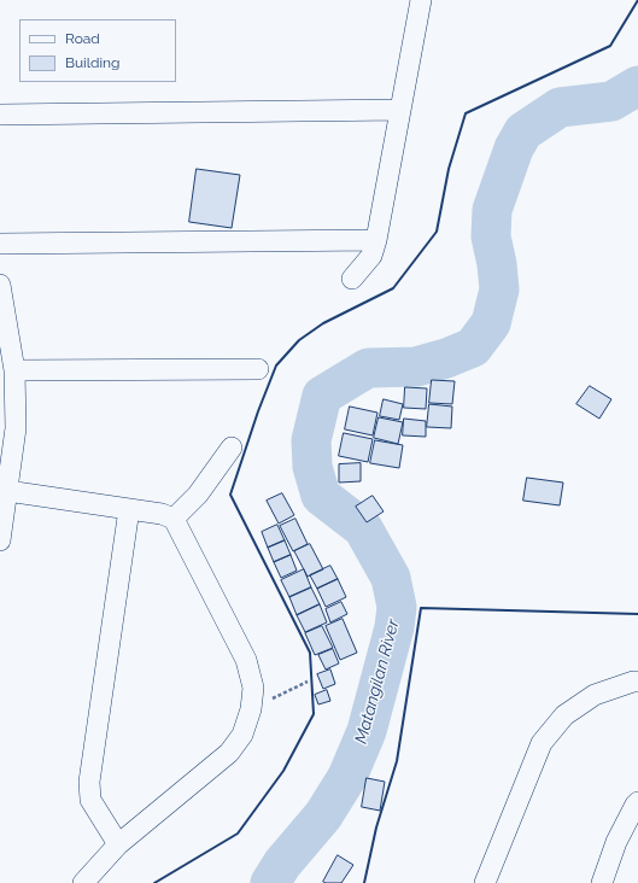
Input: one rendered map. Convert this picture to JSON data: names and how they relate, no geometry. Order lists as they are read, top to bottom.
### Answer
{
  "water": ["Matangilan River"],
  "legend": ["Road", "Building"]
}
